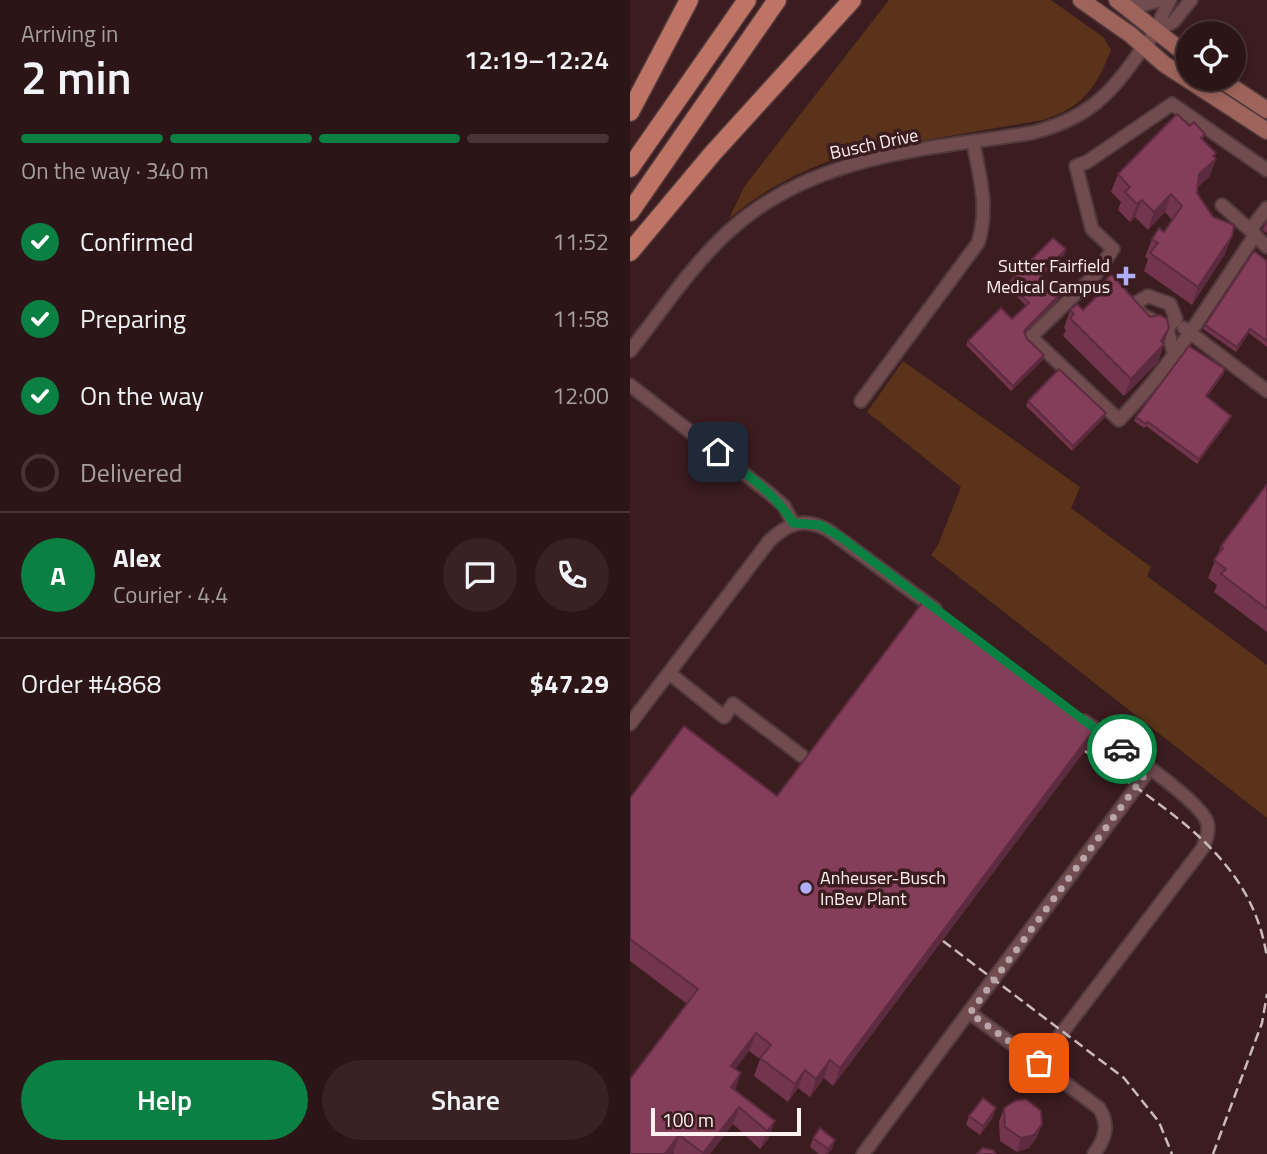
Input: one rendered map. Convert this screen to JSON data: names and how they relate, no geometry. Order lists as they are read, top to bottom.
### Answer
{
  "streets": {
    "street": ["Busch Drive"]
  },
  "places": {
    "health": ["Sutter Fairfield Medical Campus"],
    "other": ["Anheuser-Busch InBev Plant"]
  },
  "scale_bar": "100 m",
  "page": {
    "heading": ["2 min", "Arriving in", "12:19–12:24"],
    "panel": [
      "Alex",
      "Courier · 4.4",
      "Order #4868",
      "$47.29"
    ],
    "bar": "On the way · 340 m",
    "list": [
      ["Confirmed", "11:52"],
      ["Preparing", "11:58"],
      ["On the way", "12:00"],
      "Delivered"
    ],
    "round": "A",
    "buttons": ["Help", "Share"],
    "scale": "100 m"
  }
}
